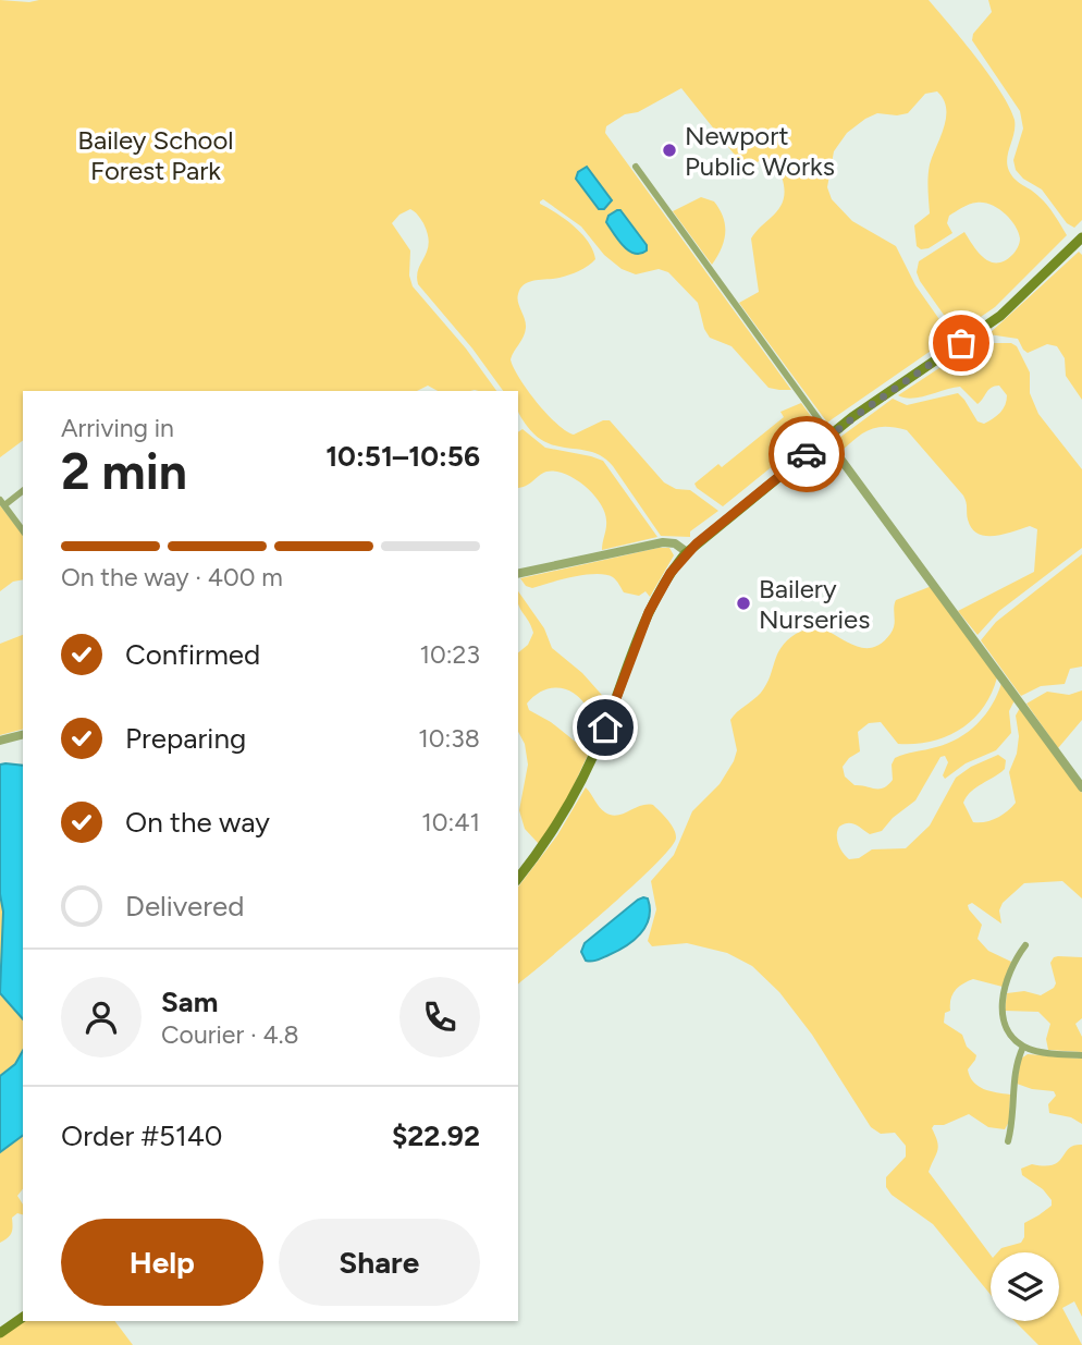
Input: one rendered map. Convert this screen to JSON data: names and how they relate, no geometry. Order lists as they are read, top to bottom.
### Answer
{
  "parks": ["Bailey School Forest Park"],
  "places": ["Newport Public Works", "Bailery Nurseries"],
  "page": {
    "heading": ["2 min", "Arriving in", "10:51–10:56"],
    "panel": [
      "Sam",
      "Courier · 4.8",
      "Order #5140",
      "$22.92"
    ],
    "bar": "On the way · 400 m",
    "list": [
      ["Confirmed", "10:23"],
      ["Preparing", "10:38"],
      ["On the way", "10:41"],
      "Delivered"
    ],
    "buttons": ["Help", "Share"]
  }
}
